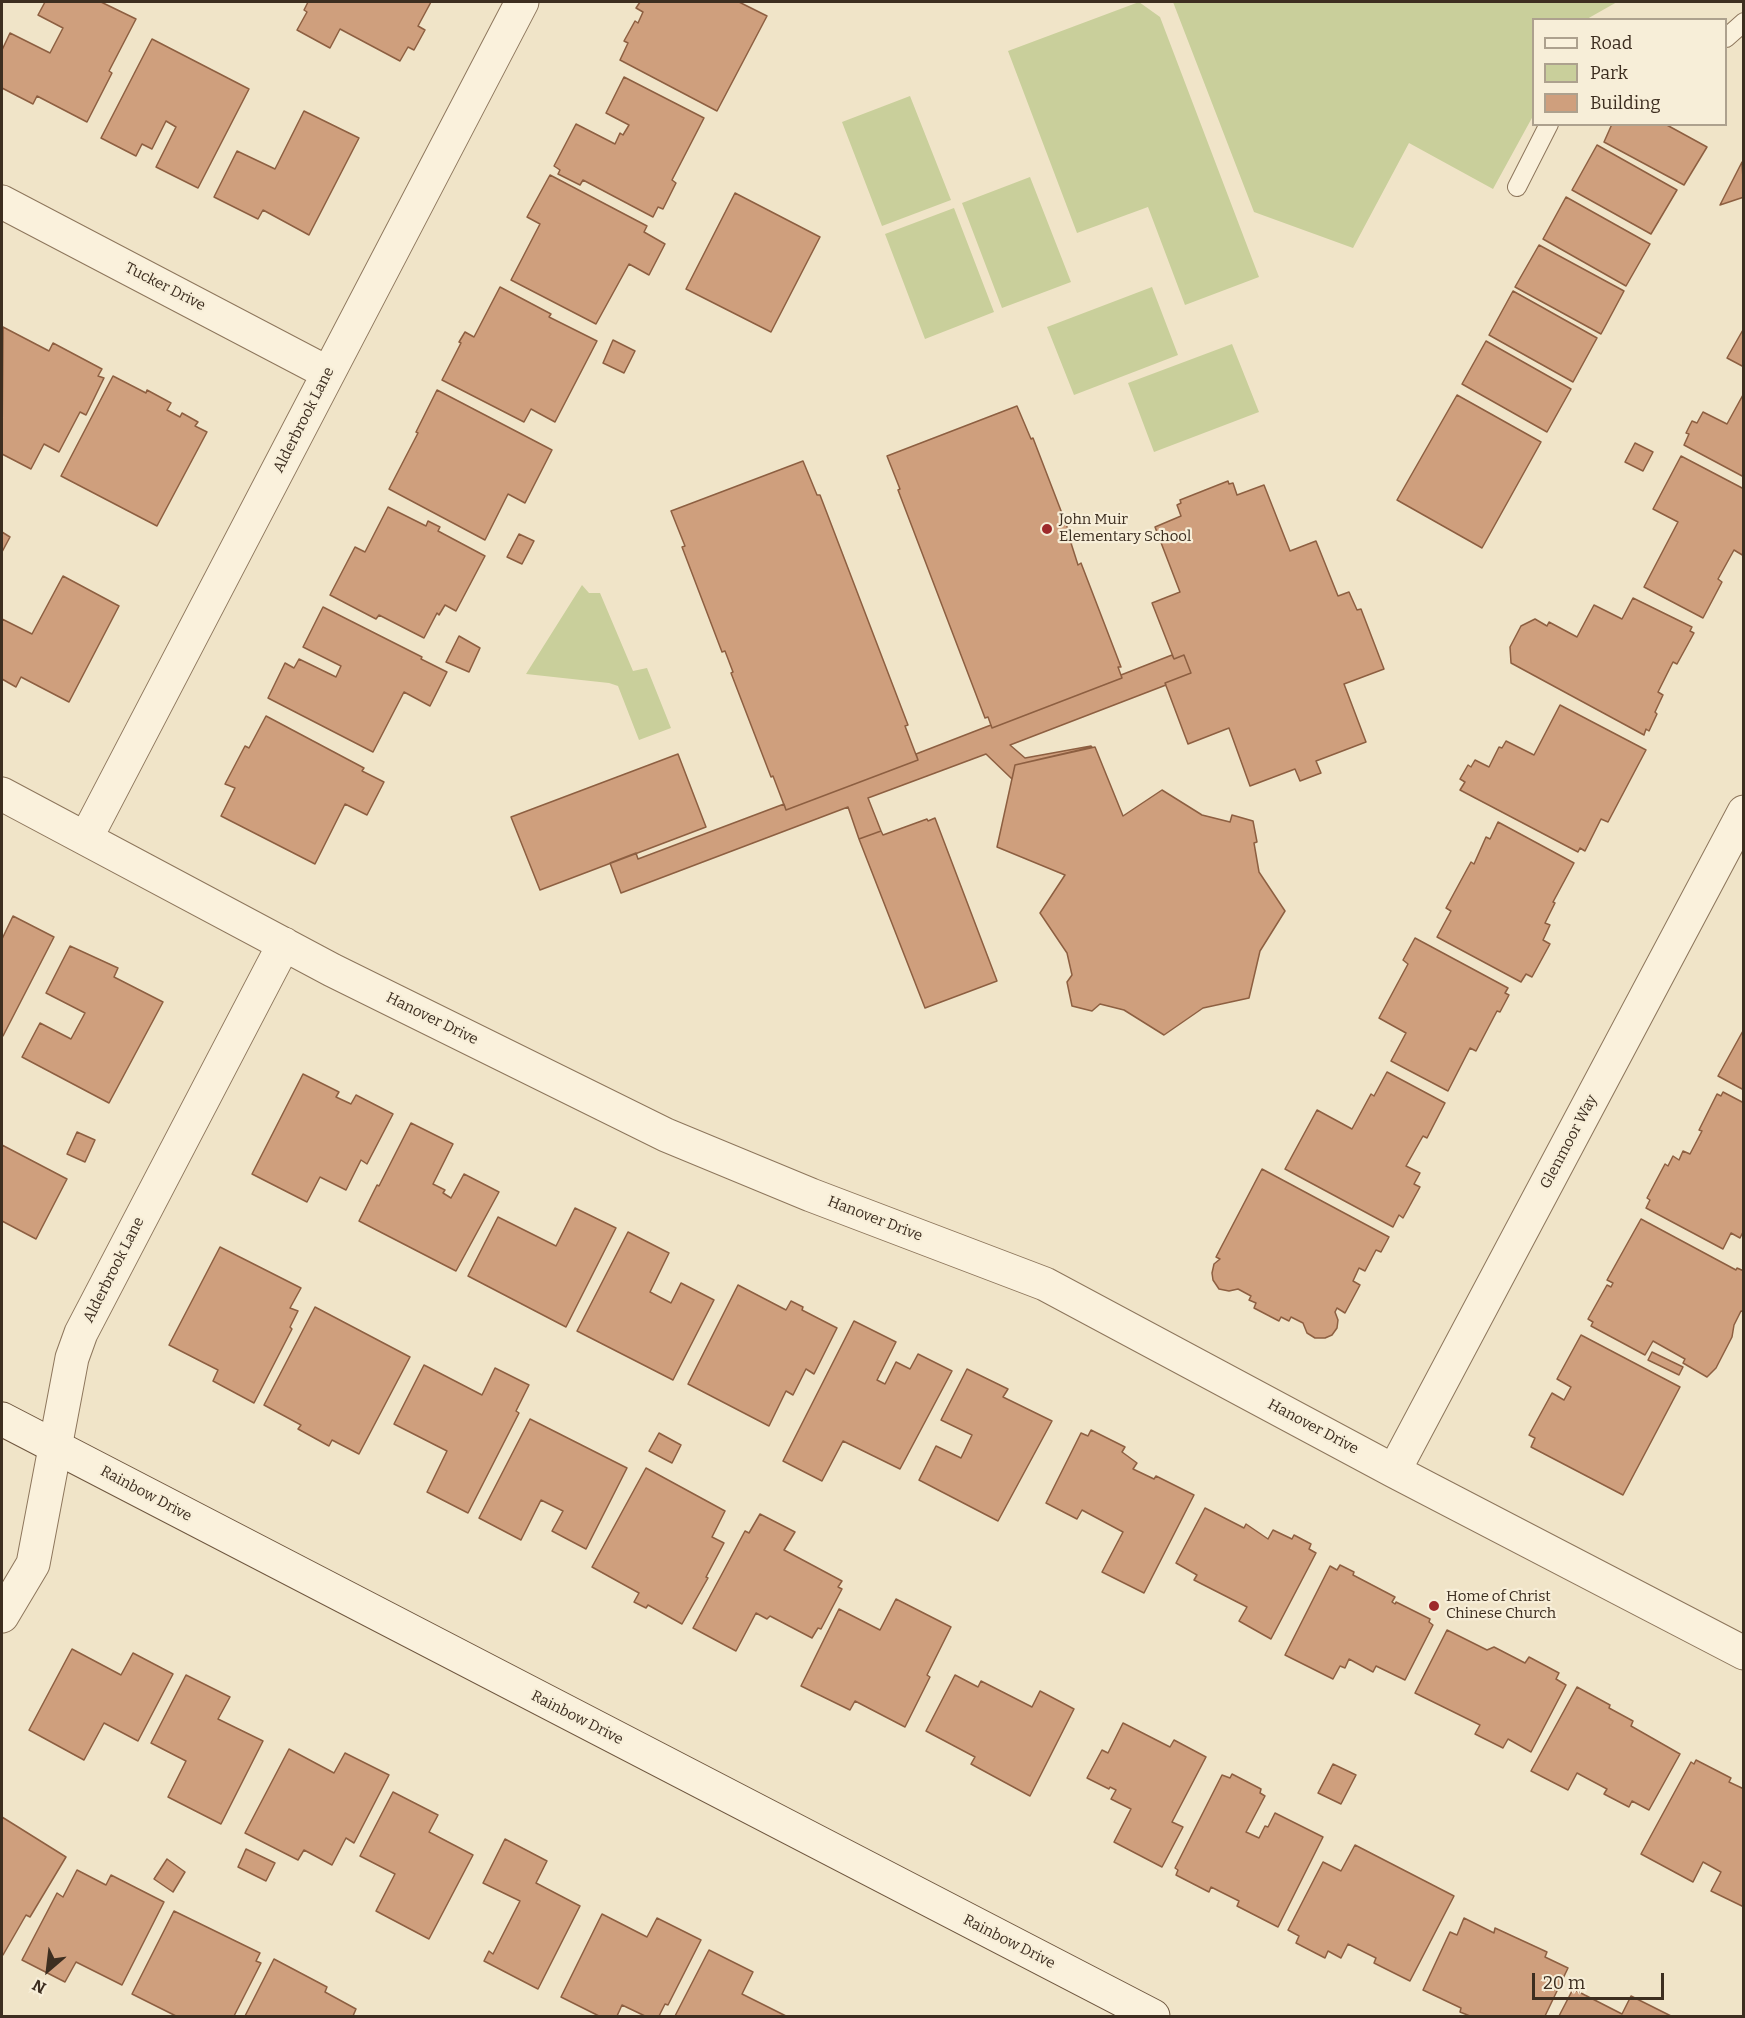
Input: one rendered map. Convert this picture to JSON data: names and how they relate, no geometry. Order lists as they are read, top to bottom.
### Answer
{
  "streets": {
    "street": [
      "Tucker Drive",
      "Alderbrook Lane",
      "Hanover Drive",
      "Glenmoor Way",
      "Rainbow Drive"
    ]
  },
  "crossings": [
    ["Tucker Drive", "Alderbrook Lane"],
    ["Alderbrook Lane", "Hanover Drive"],
    ["Alderbrook Lane", "Rainbow Drive"],
    ["Hanover Drive", "Glenmoor Way"]
  ],
  "places": ["John Muir Elementary School", "Home of Christ Chinese Church"],
  "legend": ["Road", "Park", "Building"],
  "scale_bar": "20 m",
  "north": "bottom left"
}
